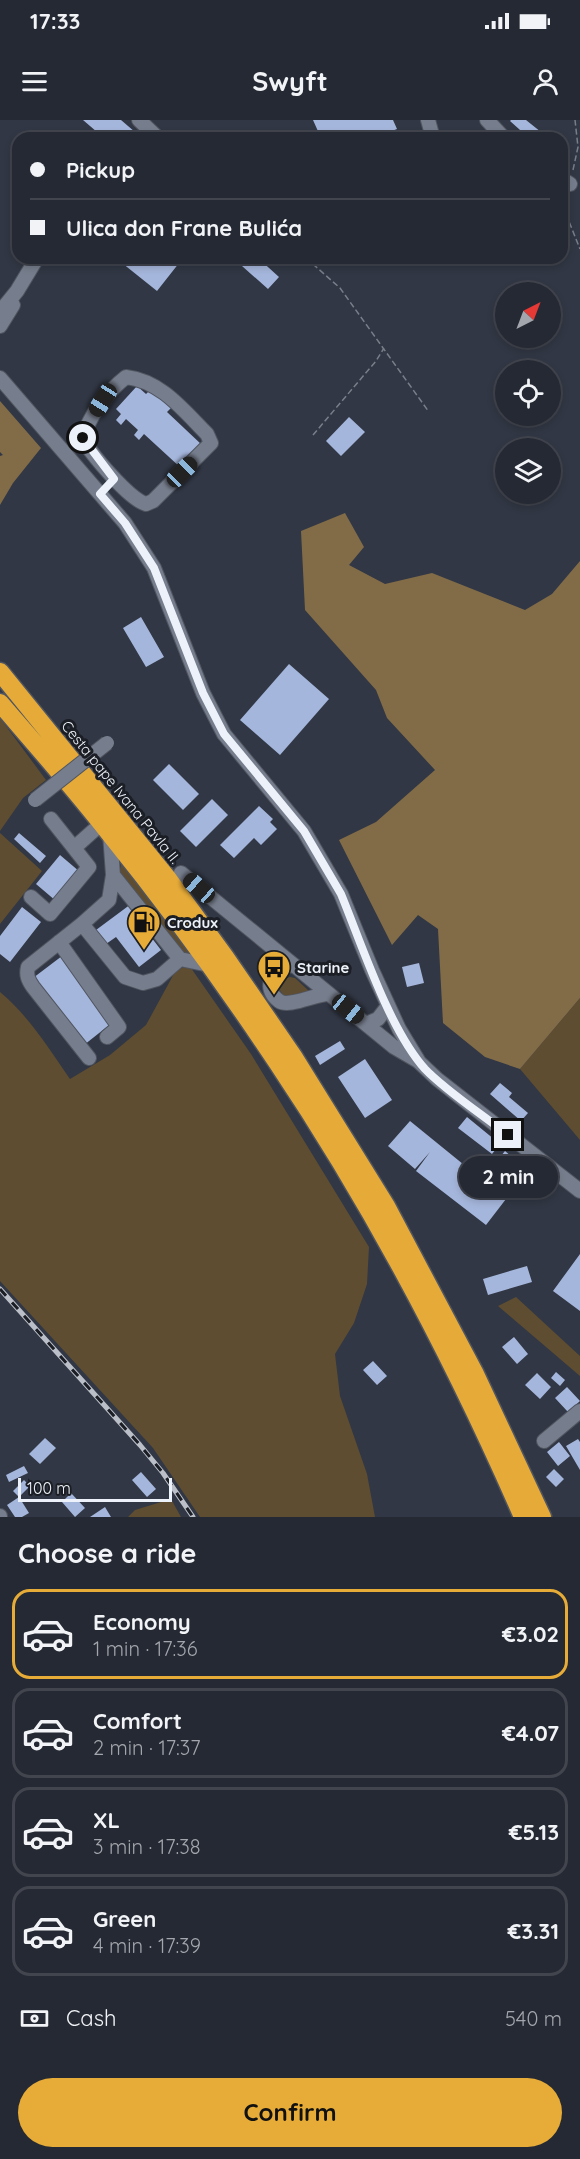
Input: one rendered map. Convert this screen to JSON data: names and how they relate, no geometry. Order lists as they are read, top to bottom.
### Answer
{
  "streets": {
    "highway": ["Cesta pape Ivana Pavla II."]
  },
  "places": {
    "fuel station": ["Crodux"],
    "bus stop": ["Starine"]
  },
  "scale_bar": "100 m",
  "north": "top right",
  "page": {
    "status": "17:33",
    "header": "Swyft",
    "banner": ["Pickup", "Ulica don Frane Bulića"],
    "bubble": "2 min",
    "scale": "100 m",
    "heading": "Choose a ride",
    "list": [
      {
        "name": "Economy",
        "note": "1 min · 17:36",
        "value": "€3.02"
      },
      {
        "name": "Comfort",
        "note": "2 min · 17:37",
        "value": "€4.07"
      },
      {
        "name": "XL",
        "note": "3 min · 17:38",
        "value": "€5.13"
      },
      {
        "name": "Green",
        "note": "4 min · 17:39",
        "value": "€3.31"
      }
    ],
    "pay": ["Cash", "540 m"],
    "buttons": "Confirm"
  }
}
